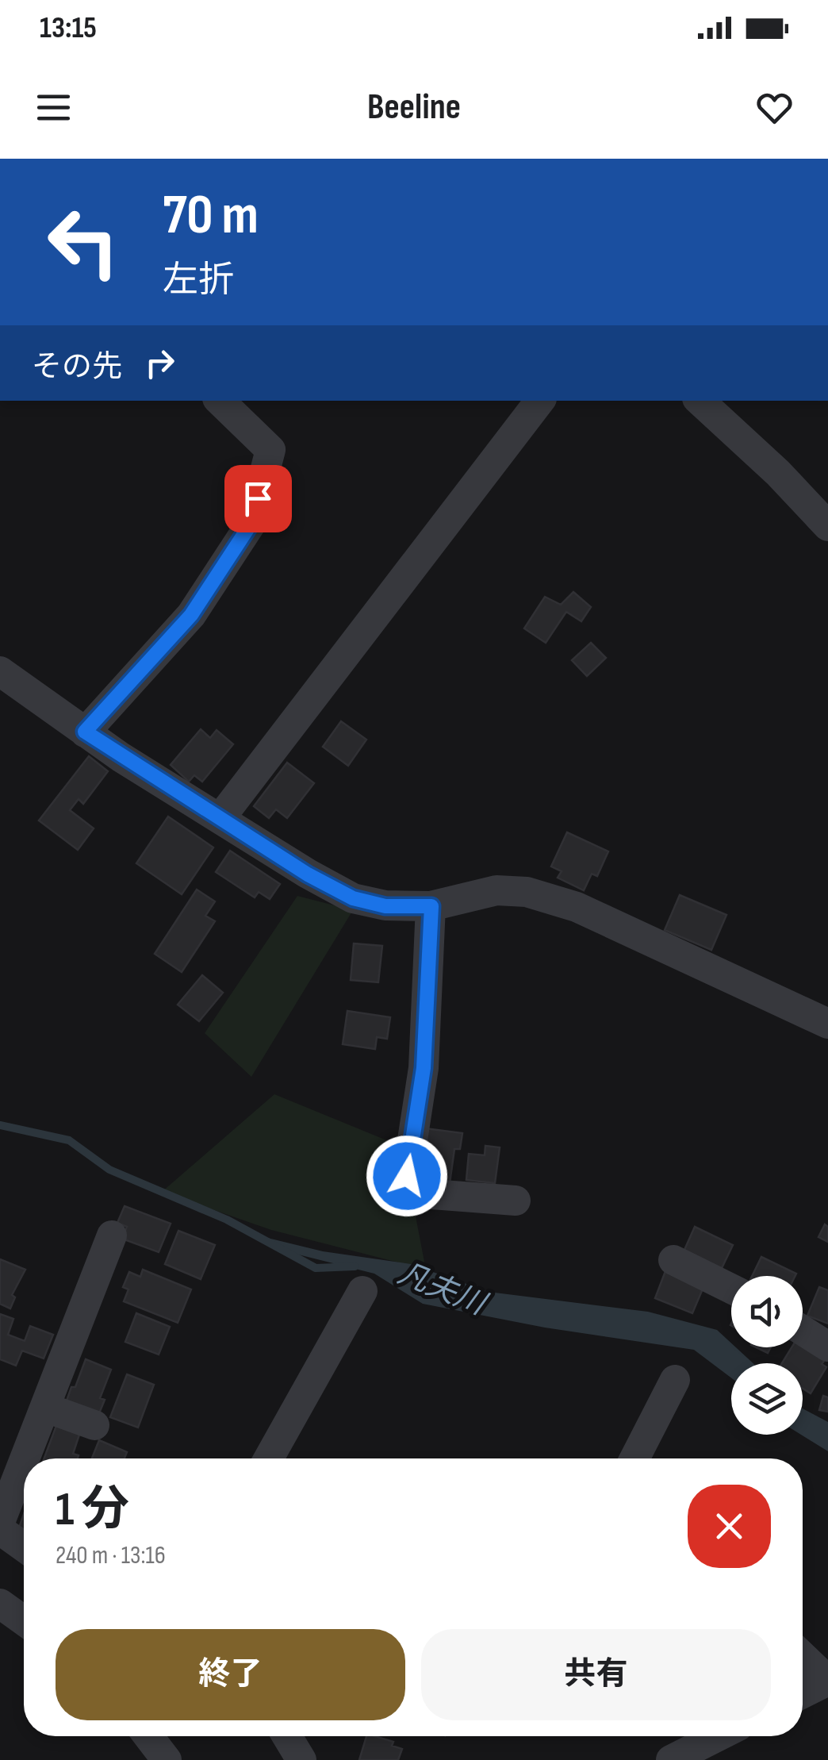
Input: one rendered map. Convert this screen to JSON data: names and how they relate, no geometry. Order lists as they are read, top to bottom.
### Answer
{
  "water": ["凡夫川"],
  "page": {
    "status": "13:15",
    "header": "Beeline",
    "turn": ["70 m", "左折"],
    "then": "その先",
    "heading": ["1 分", "240 m · 13:16"],
    "buttons": ["終了", "共有"]
  }
}
